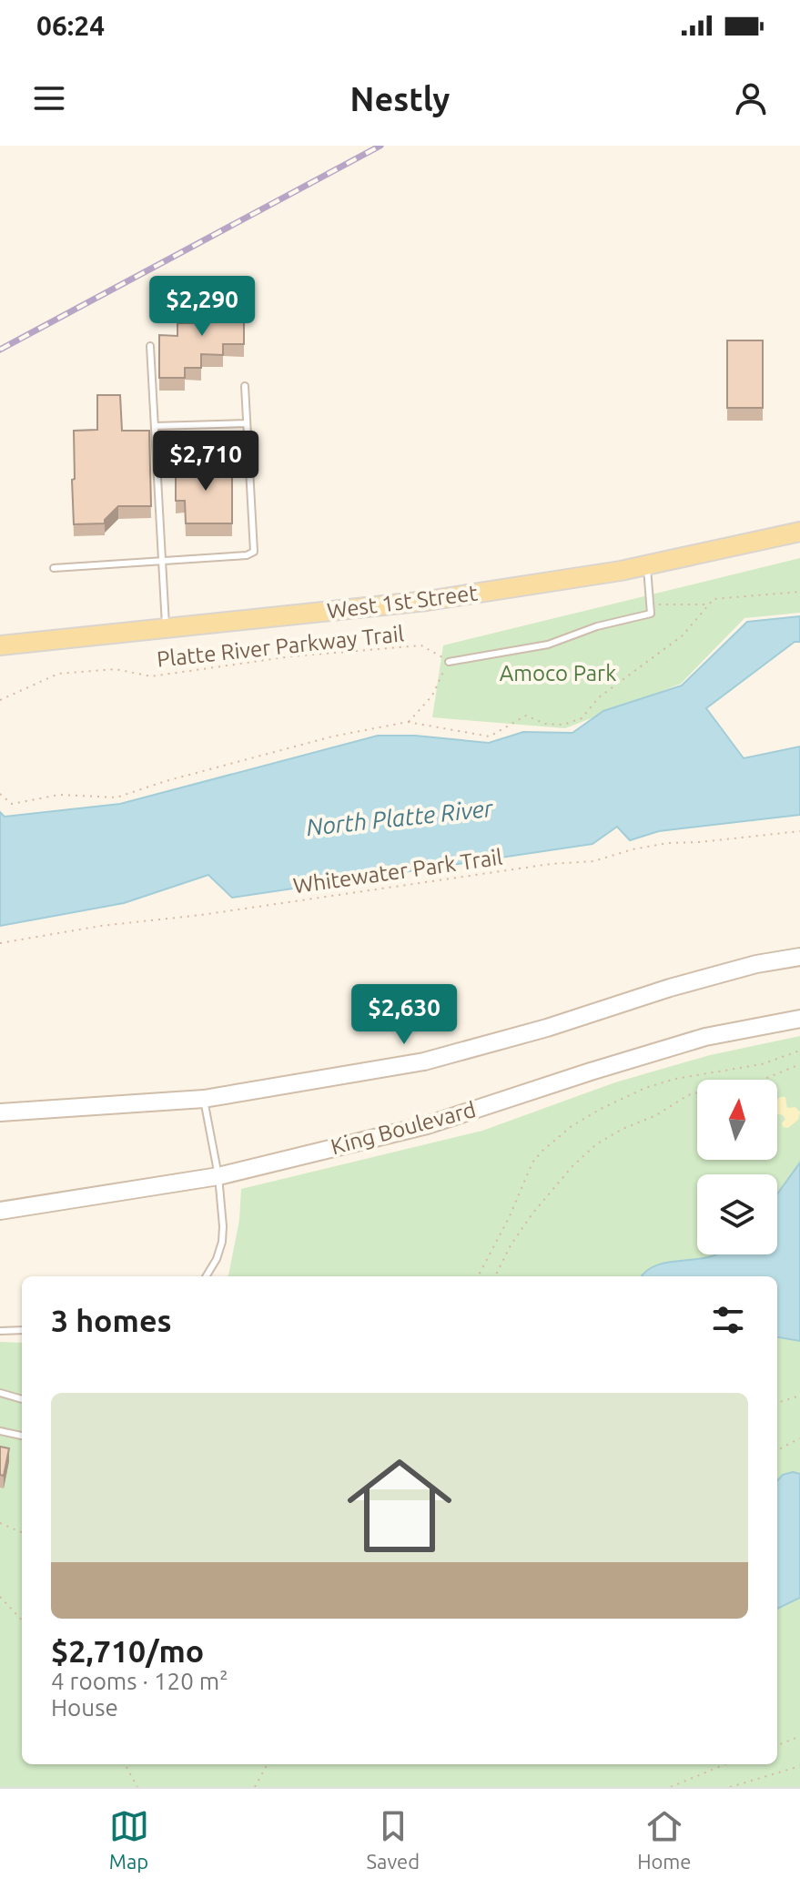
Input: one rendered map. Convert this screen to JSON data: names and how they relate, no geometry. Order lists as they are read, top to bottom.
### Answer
{
  "streets": {
    "main road": ["West 1st Street"],
    "street": ["King Boulevard"],
    "path": ["Platte River Parkway Trail", "Whitewater Park Trail"]
  },
  "water": ["North Platte River"],
  "parks": ["Amoco Park"],
  "north": "top",
  "page": {
    "status": "06:24",
    "header": "Nestly",
    "price": ["$2,290", "$2,710", "$2,630"],
    "heading": "3 homes",
    "list": [
      {
        "name": "$2,710/mo",
        "note": "4 rooms · 120 m² · House"
      }
    ],
    "tabs": ["Map", "Saved", "Home"]
  }
}
